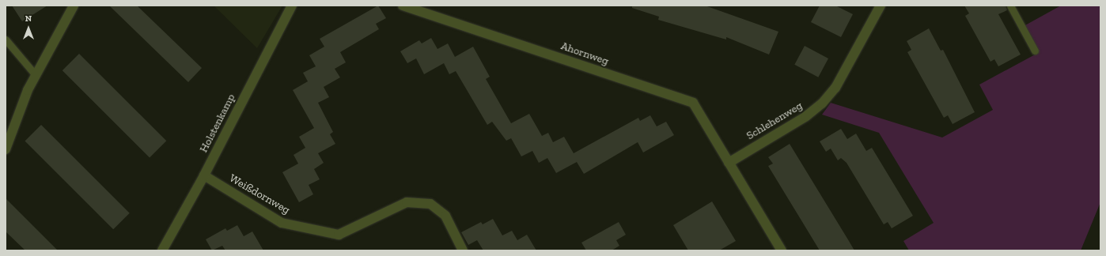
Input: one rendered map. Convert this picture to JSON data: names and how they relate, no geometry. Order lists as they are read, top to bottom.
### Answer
{
  "streets": {
    "street": [
      "Ahornweg",
      "Schlehenweg",
      "Holstenkamp",
      "Weißdornweg"
    ]
  },
  "crossings": [
    ["Ahornweg", "Schlehenweg"],
    ["Holstenkamp", "Weißdornweg"]
  ],
  "north": "top"
}
